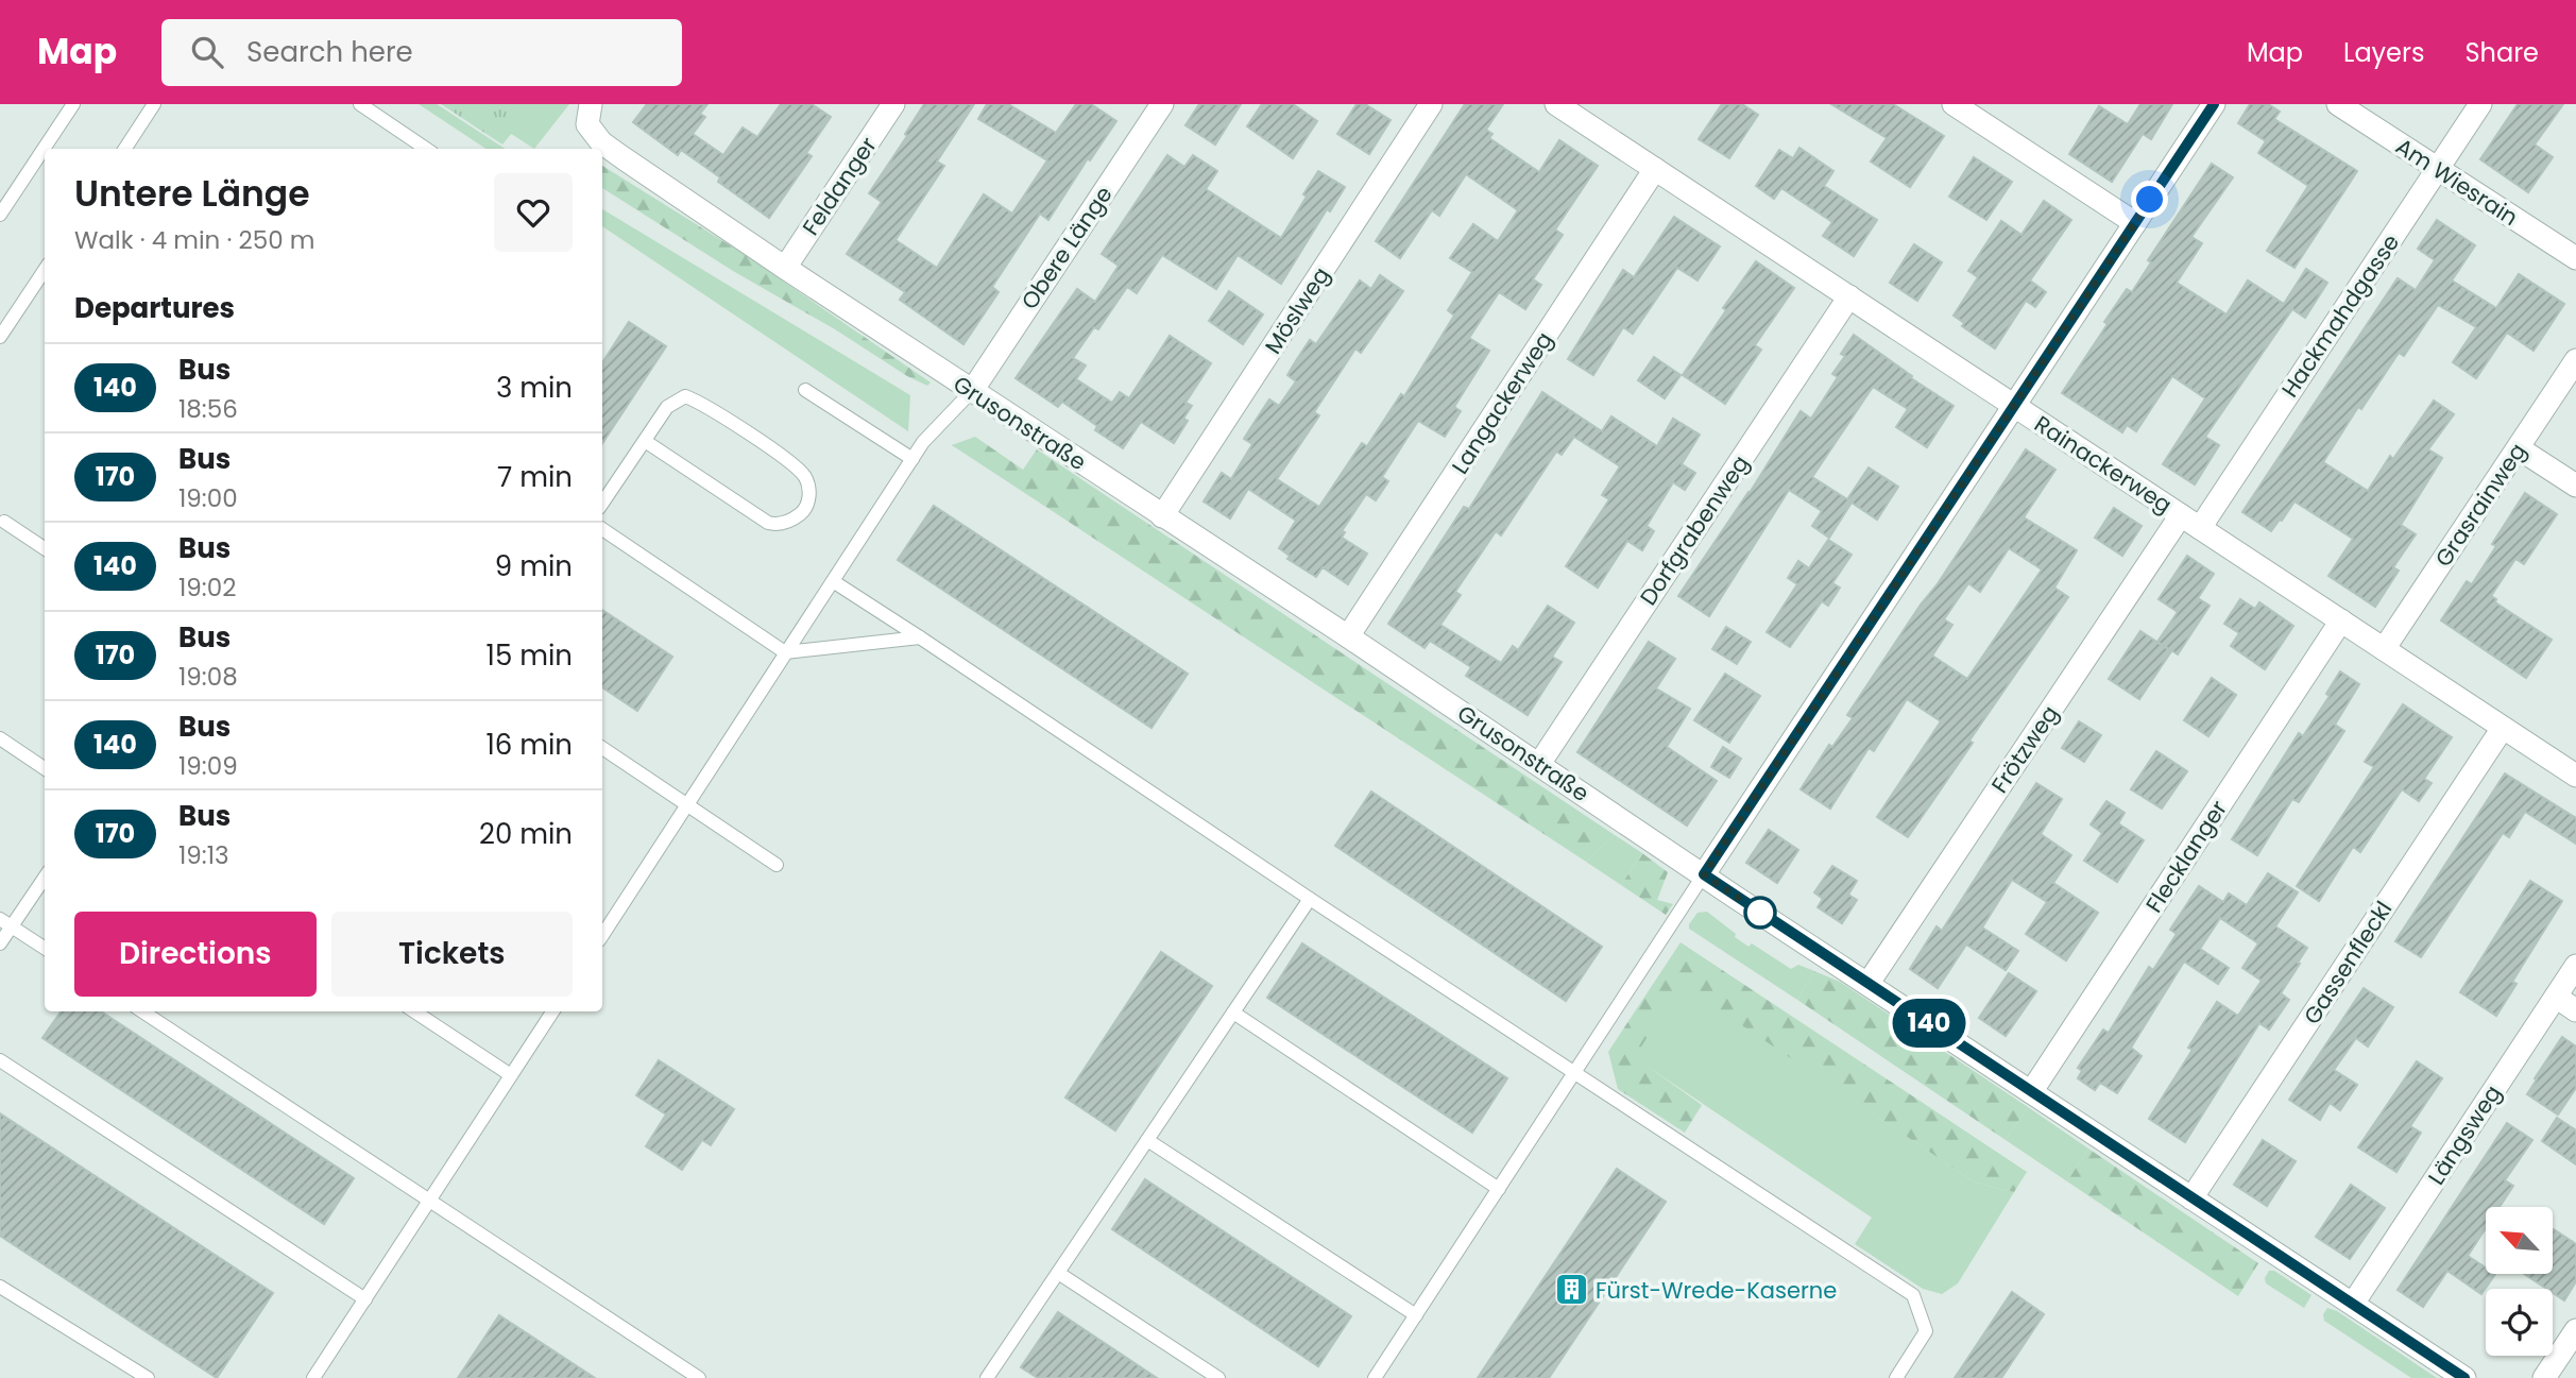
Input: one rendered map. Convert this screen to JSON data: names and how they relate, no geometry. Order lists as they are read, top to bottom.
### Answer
{
  "streets": {
    "street": [
      "Am Wiesrain",
      "Feldanger",
      "Obere Länge",
      "Möslweg",
      "Hackmahdgasse",
      "Langackerweg",
      "Grusonstraße",
      "Rainackerweg",
      "Grasrainweg",
      "Dorfgrabenweg",
      "Frötzweg",
      "Flecklanger",
      "Gassenfleckl",
      "Längsweg"
    ]
  },
  "crossings": [
    ["Am Wiesrain", "Hackmahdgasse"],
    ["Feldanger", "Grusonstraße"],
    ["Obere Länge", "Grusonstraße"],
    ["Möslweg", "Grusonstraße"],
    ["Hackmahdgasse", "Rainackerweg"],
    ["Hackmahdgasse", "Frötzweg"],
    ["Langackerweg", "Grusonstraße"],
    ["Langackerweg", "Rainackerweg"],
    ["Grusonstraße", "Dorfgrabenweg"],
    ["Grusonstraße", "Frötzweg"],
    ["Grusonstraße", "Flecklanger"],
    ["Grusonstraße", "Gassenfleckl"],
    ["Grusonstraße", "Längsweg"],
    ["Rainackerweg", "Grasrainweg"],
    ["Rainackerweg", "Dorfgrabenweg"],
    ["Rainackerweg", "Frötzweg"],
    ["Rainackerweg", "Flecklanger"],
    ["Rainackerweg", "Gassenfleckl"]
  ],
  "places": {
    "building": ["Fürst-Wrede-Kaserne"]
  },
  "lines": ["bus line 140"],
  "north": "top left",
  "page": {
    "header": "Map",
    "search": "Search here",
    "nav": ["Map", "Layers", "Share"],
    "on_map": "140",
    "heading": [
      ["Untere Länge", "Walk · 4 min · 250 m"],
      "Departures"
    ],
    "list": [
      {
        "mark": "140",
        "name": "Bus",
        "note": "18:56",
        "value": "3 min"
      },
      {
        "mark": "170",
        "name": "Bus",
        "note": "19:00",
        "value": "7 min"
      },
      {
        "mark": "140",
        "name": "Bus",
        "note": "19:02",
        "value": "9 min"
      },
      {
        "mark": "170",
        "name": "Bus",
        "note": "19:08",
        "value": "15 min"
      },
      {
        "mark": "140",
        "name": "Bus",
        "note": "19:09",
        "value": "16 min"
      },
      {
        "mark": "170",
        "name": "Bus",
        "note": "19:13",
        "value": "20 min"
      }
    ],
    "buttons": ["Directions", "Tickets"]
  }
}
